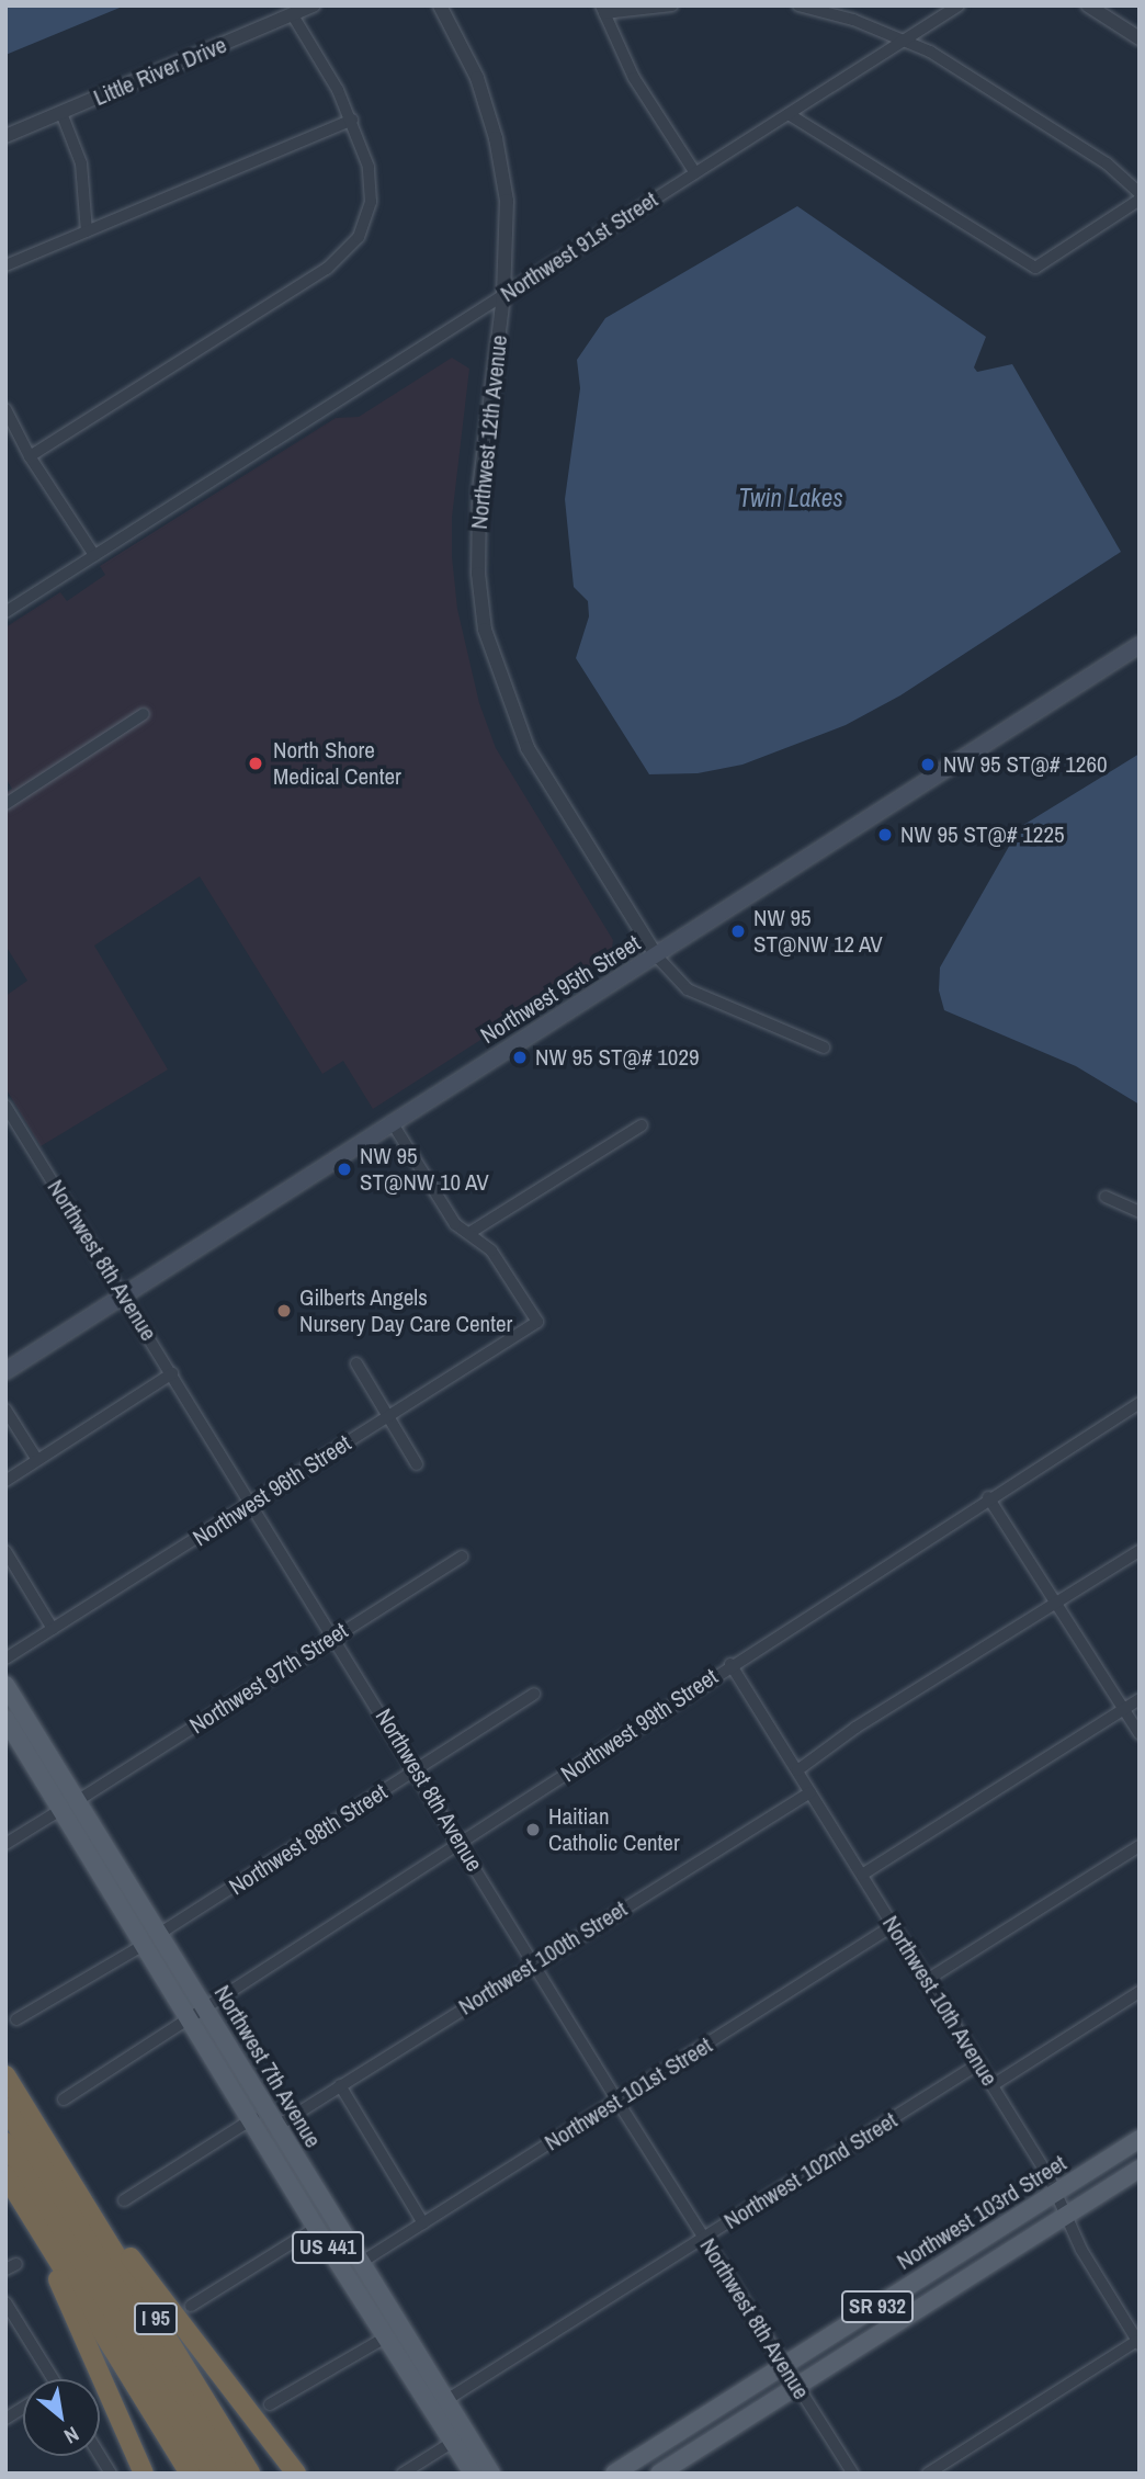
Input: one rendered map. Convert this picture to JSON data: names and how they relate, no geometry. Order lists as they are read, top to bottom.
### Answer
{
  "streets": {
    "highway": ["I 95"],
    "main road": [
      "Northwest 95th Street",
      "Northwest 7th Avenue",
      "Northwest 103rd Street",
      "US 441",
      "SR 932"
    ],
    "street": [
      "Little River Drive",
      "Northwest 91st Street",
      "Northwest 12th Avenue",
      "Northwest 8th Avenue",
      "Northwest 96th Street",
      "Northwest 97th Street",
      "Northwest 99th Street",
      "Northwest 98th Street",
      "Northwest 100th Street",
      "Northwest 10th Avenue",
      "Northwest 101st Street",
      "Northwest 102nd Street"
    ]
  },
  "crossings": [
    ["Northwest 91st Street", "Northwest 12th Avenue"],
    ["Northwest 12th Avenue", "Northwest 95th Street"],
    ["Northwest 95th Street", "Northwest 8th Avenue"],
    ["Northwest 8th Avenue", "Northwest 96th Street"],
    ["Northwest 8th Avenue", "Northwest 97th Street"],
    ["Northwest 8th Avenue", "Northwest 99th Street"],
    ["Northwest 8th Avenue", "Northwest 98th Street"],
    ["Northwest 8th Avenue", "Northwest 100th Street"],
    ["Northwest 8th Avenue", "Northwest 101st Street"],
    ["Northwest 8th Avenue", "Northwest 102nd Street"],
    ["Northwest 8th Avenue", "Northwest 103rd Street"],
    ["Northwest 97th Street", "Northwest 7th Avenue"],
    ["Northwest 99th Street", "Northwest 10th Avenue"],
    ["Northwest 99th Street", "Northwest 7th Avenue"],
    ["Northwest 98th Street", "Northwest 7th Avenue"],
    ["Northwest 100th Street", "Northwest 10th Avenue"],
    ["Northwest 100th Street", "Northwest 7th Avenue"],
    ["Northwest 10th Avenue", "Northwest 101st Street"],
    ["Northwest 10th Avenue", "Northwest 102nd Street"],
    ["Northwest 10th Avenue", "Northwest 103rd Street"],
    ["Northwest 7th Avenue", "Northwest 101st Street"],
    ["Northwest 7th Avenue", "Northwest 102nd Street"]
  ],
  "water": ["Twin Lakes"],
  "places": [
    "North Shore Medical Center",
    "NW 95 ST@# 1260",
    "NW 95 ST@# 1225",
    "NW 95 ST@NW 12 AV",
    "NW 95 ST@# 1029",
    "NW 95 ST@NW 10 AV",
    "Gilberts Angels Nursery Day Care Center",
    "Haitian Catholic Center"
  ],
  "north": "bottom right"
}
